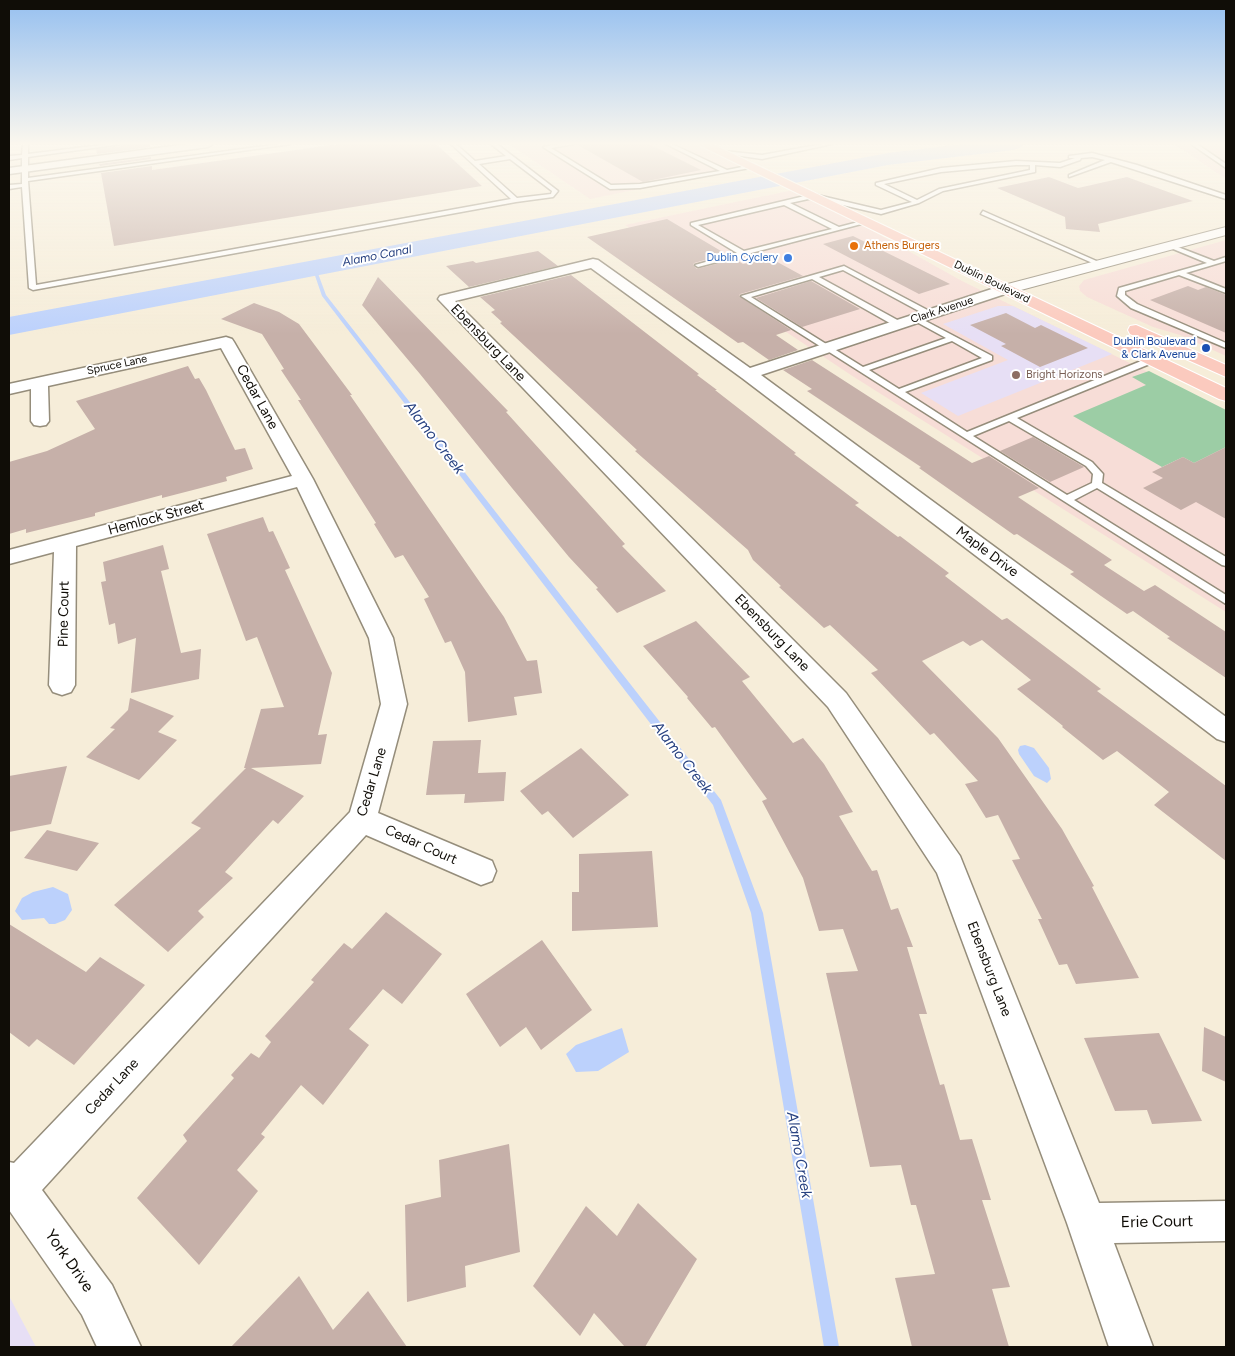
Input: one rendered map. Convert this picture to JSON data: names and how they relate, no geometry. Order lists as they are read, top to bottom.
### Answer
{
  "streets": {
    "main road": ["Dublin Boulevard"],
    "street": [
      "Clark Avenue",
      "Ebensburg Lane",
      "Spruce Lane",
      "Cedar Lane",
      "Hemlock Street",
      "Maple Drive",
      "Pine Court",
      "Cedar Court",
      "Erie Court",
      "York Drive"
    ]
  },
  "crossings": [
    ["Dublin Boulevard", "Clark Avenue"],
    ["Clark Avenue", "Ebensburg Lane"],
    ["Clark Avenue", "Maple Drive"],
    ["Ebensburg Lane", "Maple Drive"],
    ["Ebensburg Lane", "Erie Court"],
    ["Spruce Lane", "Cedar Lane"],
    ["Cedar Lane", "Hemlock Street"],
    ["Cedar Lane", "Cedar Court"],
    ["Cedar Lane", "York Drive"],
    ["Hemlock Street", "Pine Court"]
  ],
  "water": ["Alamo Canal", "Alamo Creek"],
  "places": [
    "Athens Burgers",
    "Dublin Cyclery",
    "Dublin Boulevard & Clark Avenue",
    "Bright Horizons"
  ]
}
